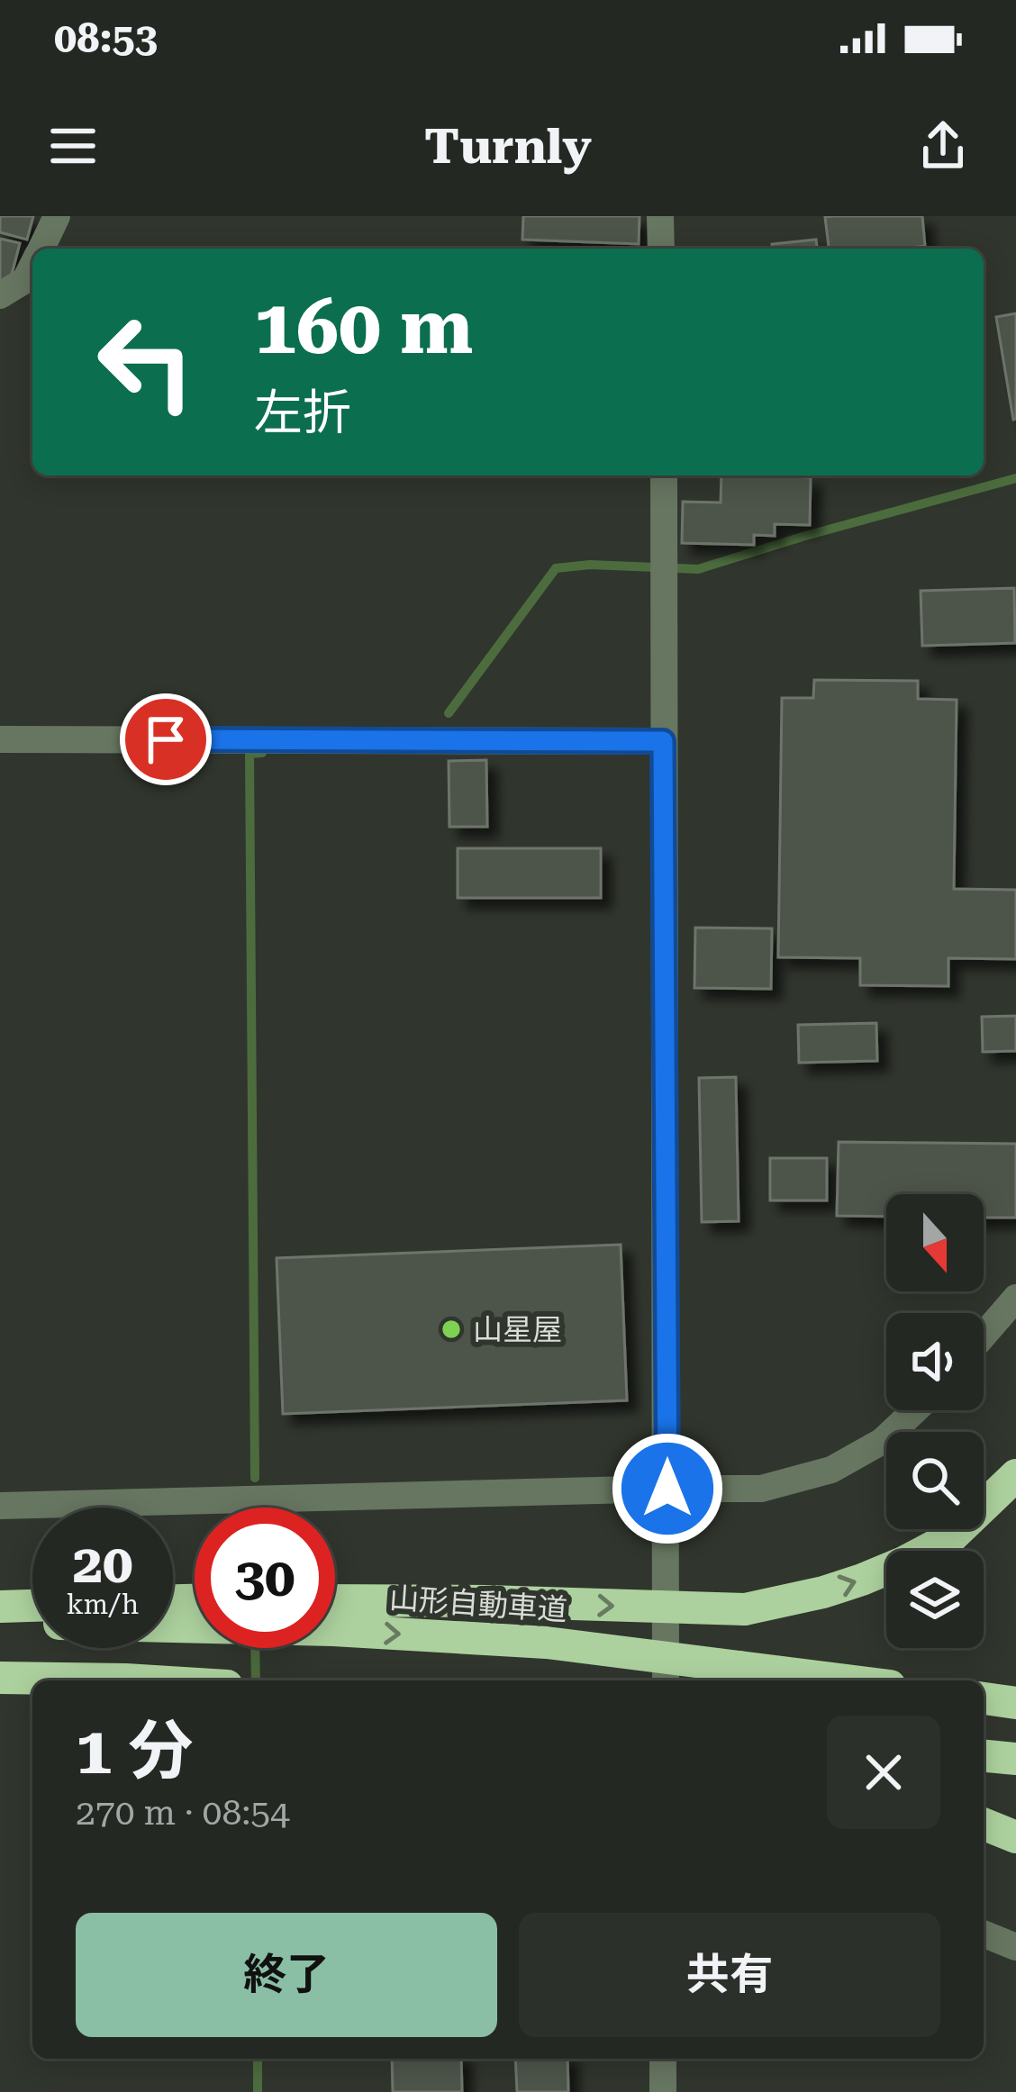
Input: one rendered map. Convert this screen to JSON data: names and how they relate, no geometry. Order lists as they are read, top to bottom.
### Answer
{
  "streets": {
    "highway": ["山形自動車道"]
  },
  "places": ["山星屋"],
  "north": "bottom",
  "page": {
    "status": "08:53",
    "header": "Turnly",
    "turn": ["160 m", "左折"],
    "speed": "20 km/h",
    "limit": "30",
    "heading": ["1 分", "270 m · 08:54"],
    "buttons": ["終了", "共有"]
  }
}
